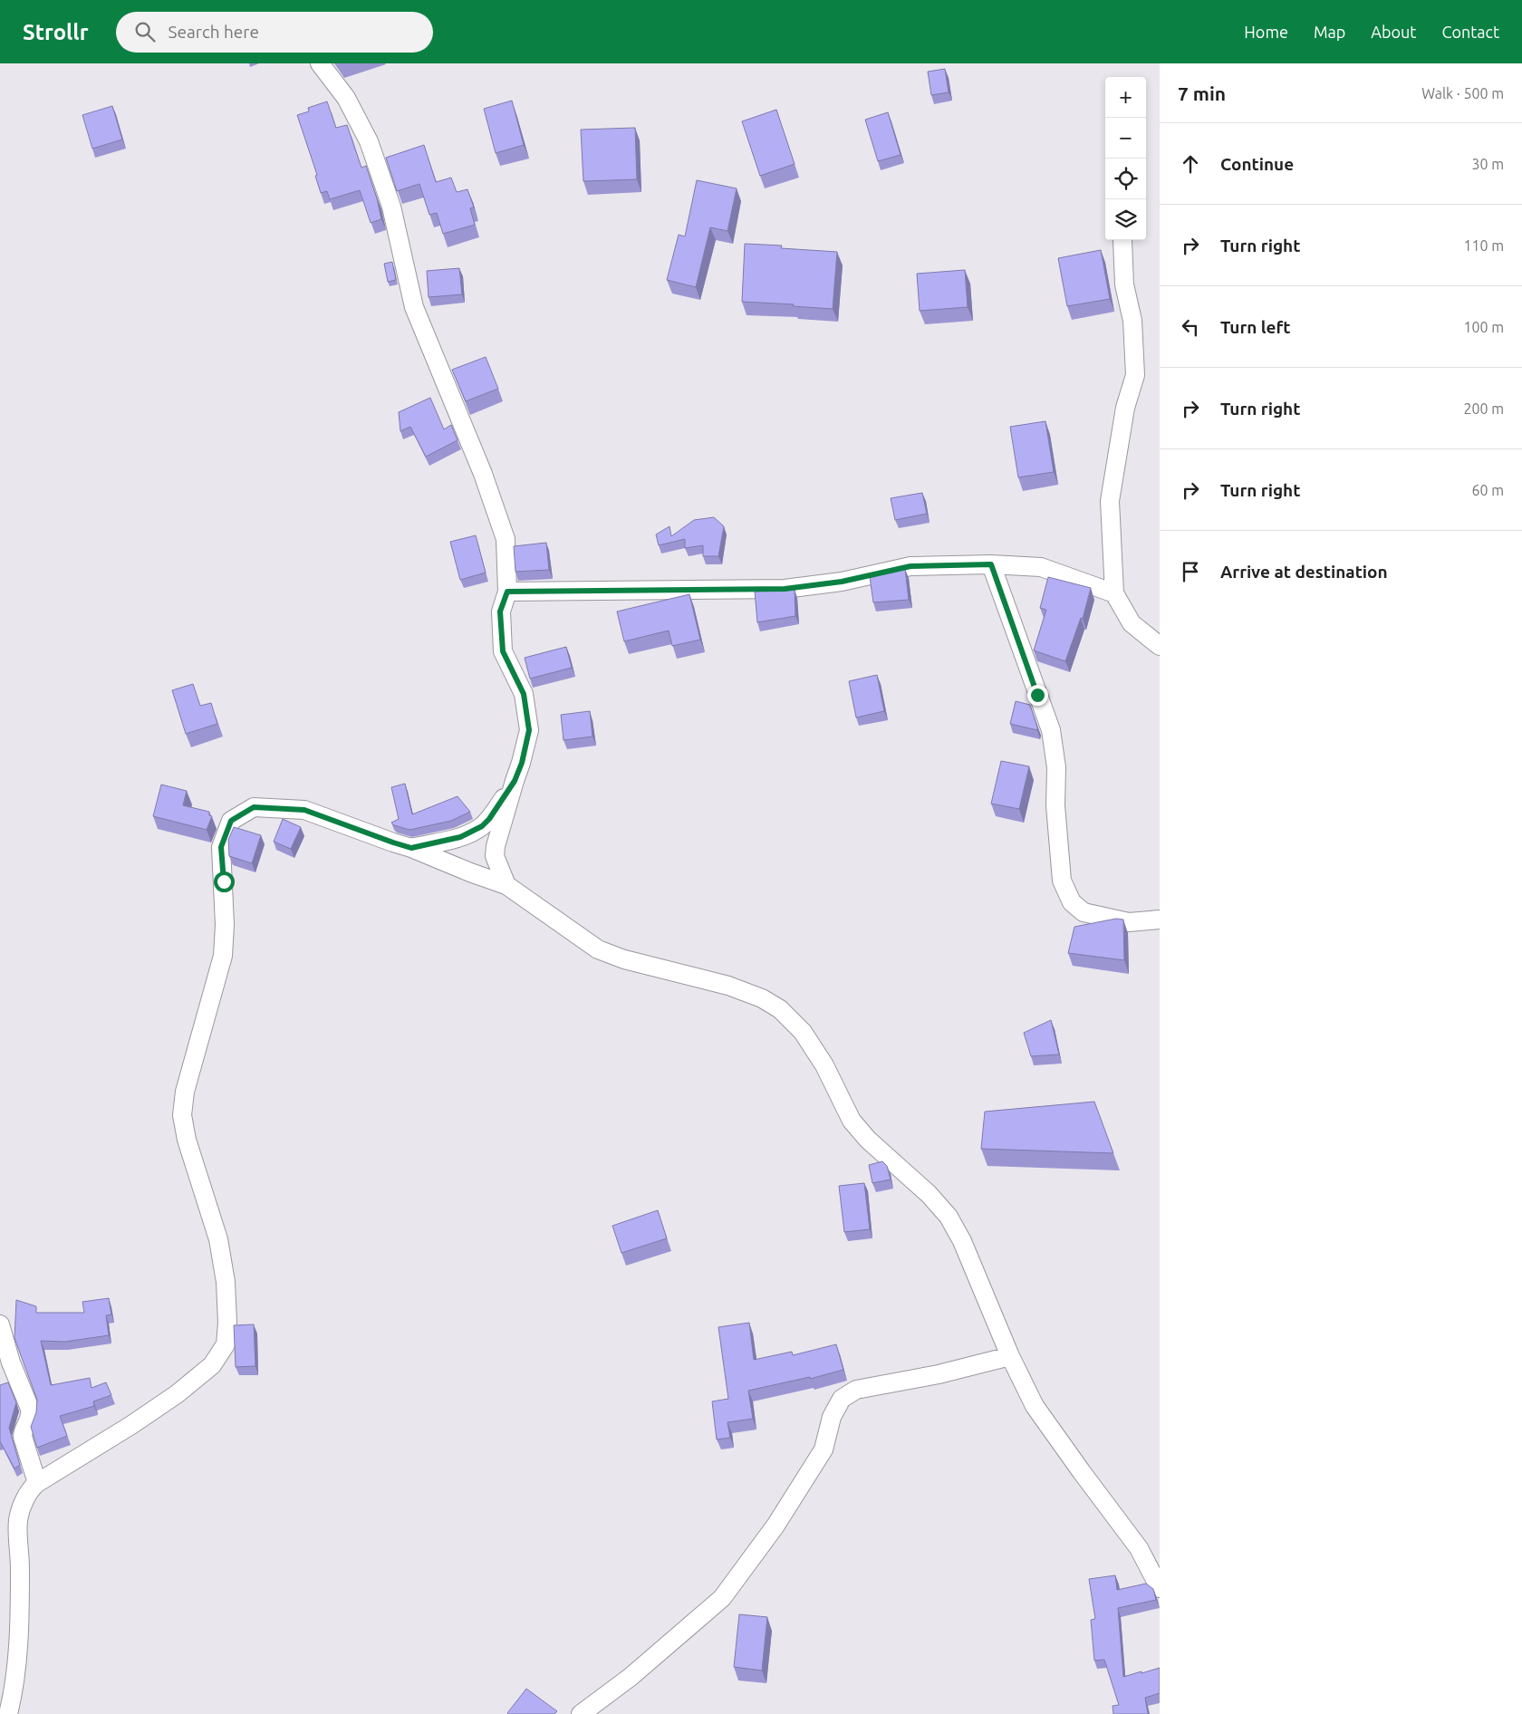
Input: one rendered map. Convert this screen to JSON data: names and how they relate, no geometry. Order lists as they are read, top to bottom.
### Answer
{
  "page": {
    "header": "Strollr",
    "search": "Search here",
    "nav": [
      "Home",
      "Map",
      "About",
      "Contact"
    ],
    "heading": ["7 min", "Walk · 500 m"],
    "map_buttons": ["+", "−"],
    "list": [
      ["Continue", "30 m"],
      ["Turn right", "110 m"],
      ["Turn left", "100 m"],
      ["Turn right", "200 m"],
      ["Turn right", "60 m"],
      "Arrive at destination"
    ]
  }
}
